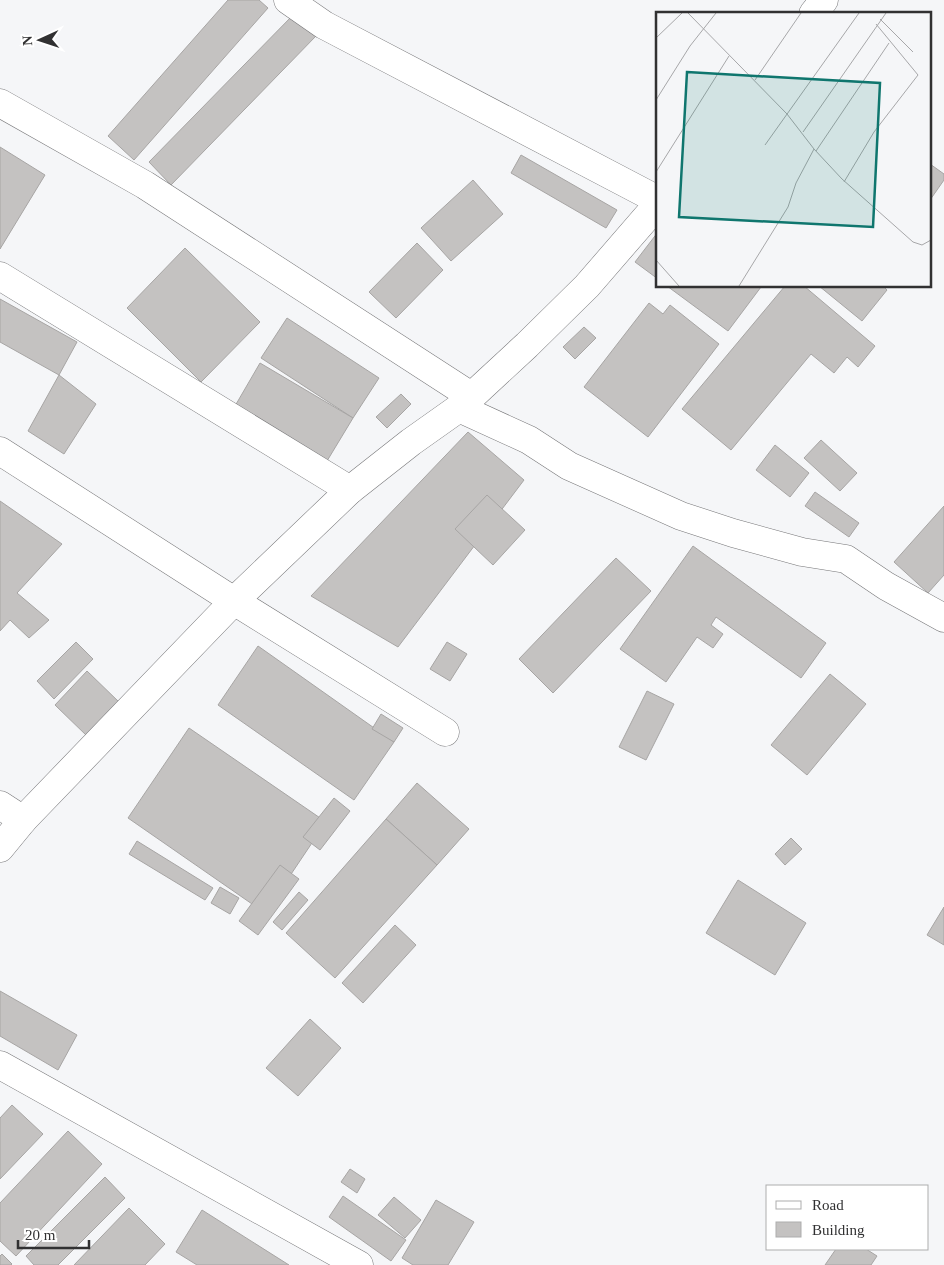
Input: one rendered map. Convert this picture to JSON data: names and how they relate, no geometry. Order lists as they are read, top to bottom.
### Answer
{
  "legend": ["Road", "Building"],
  "scale_bar": "20 m",
  "north": "left"
}
